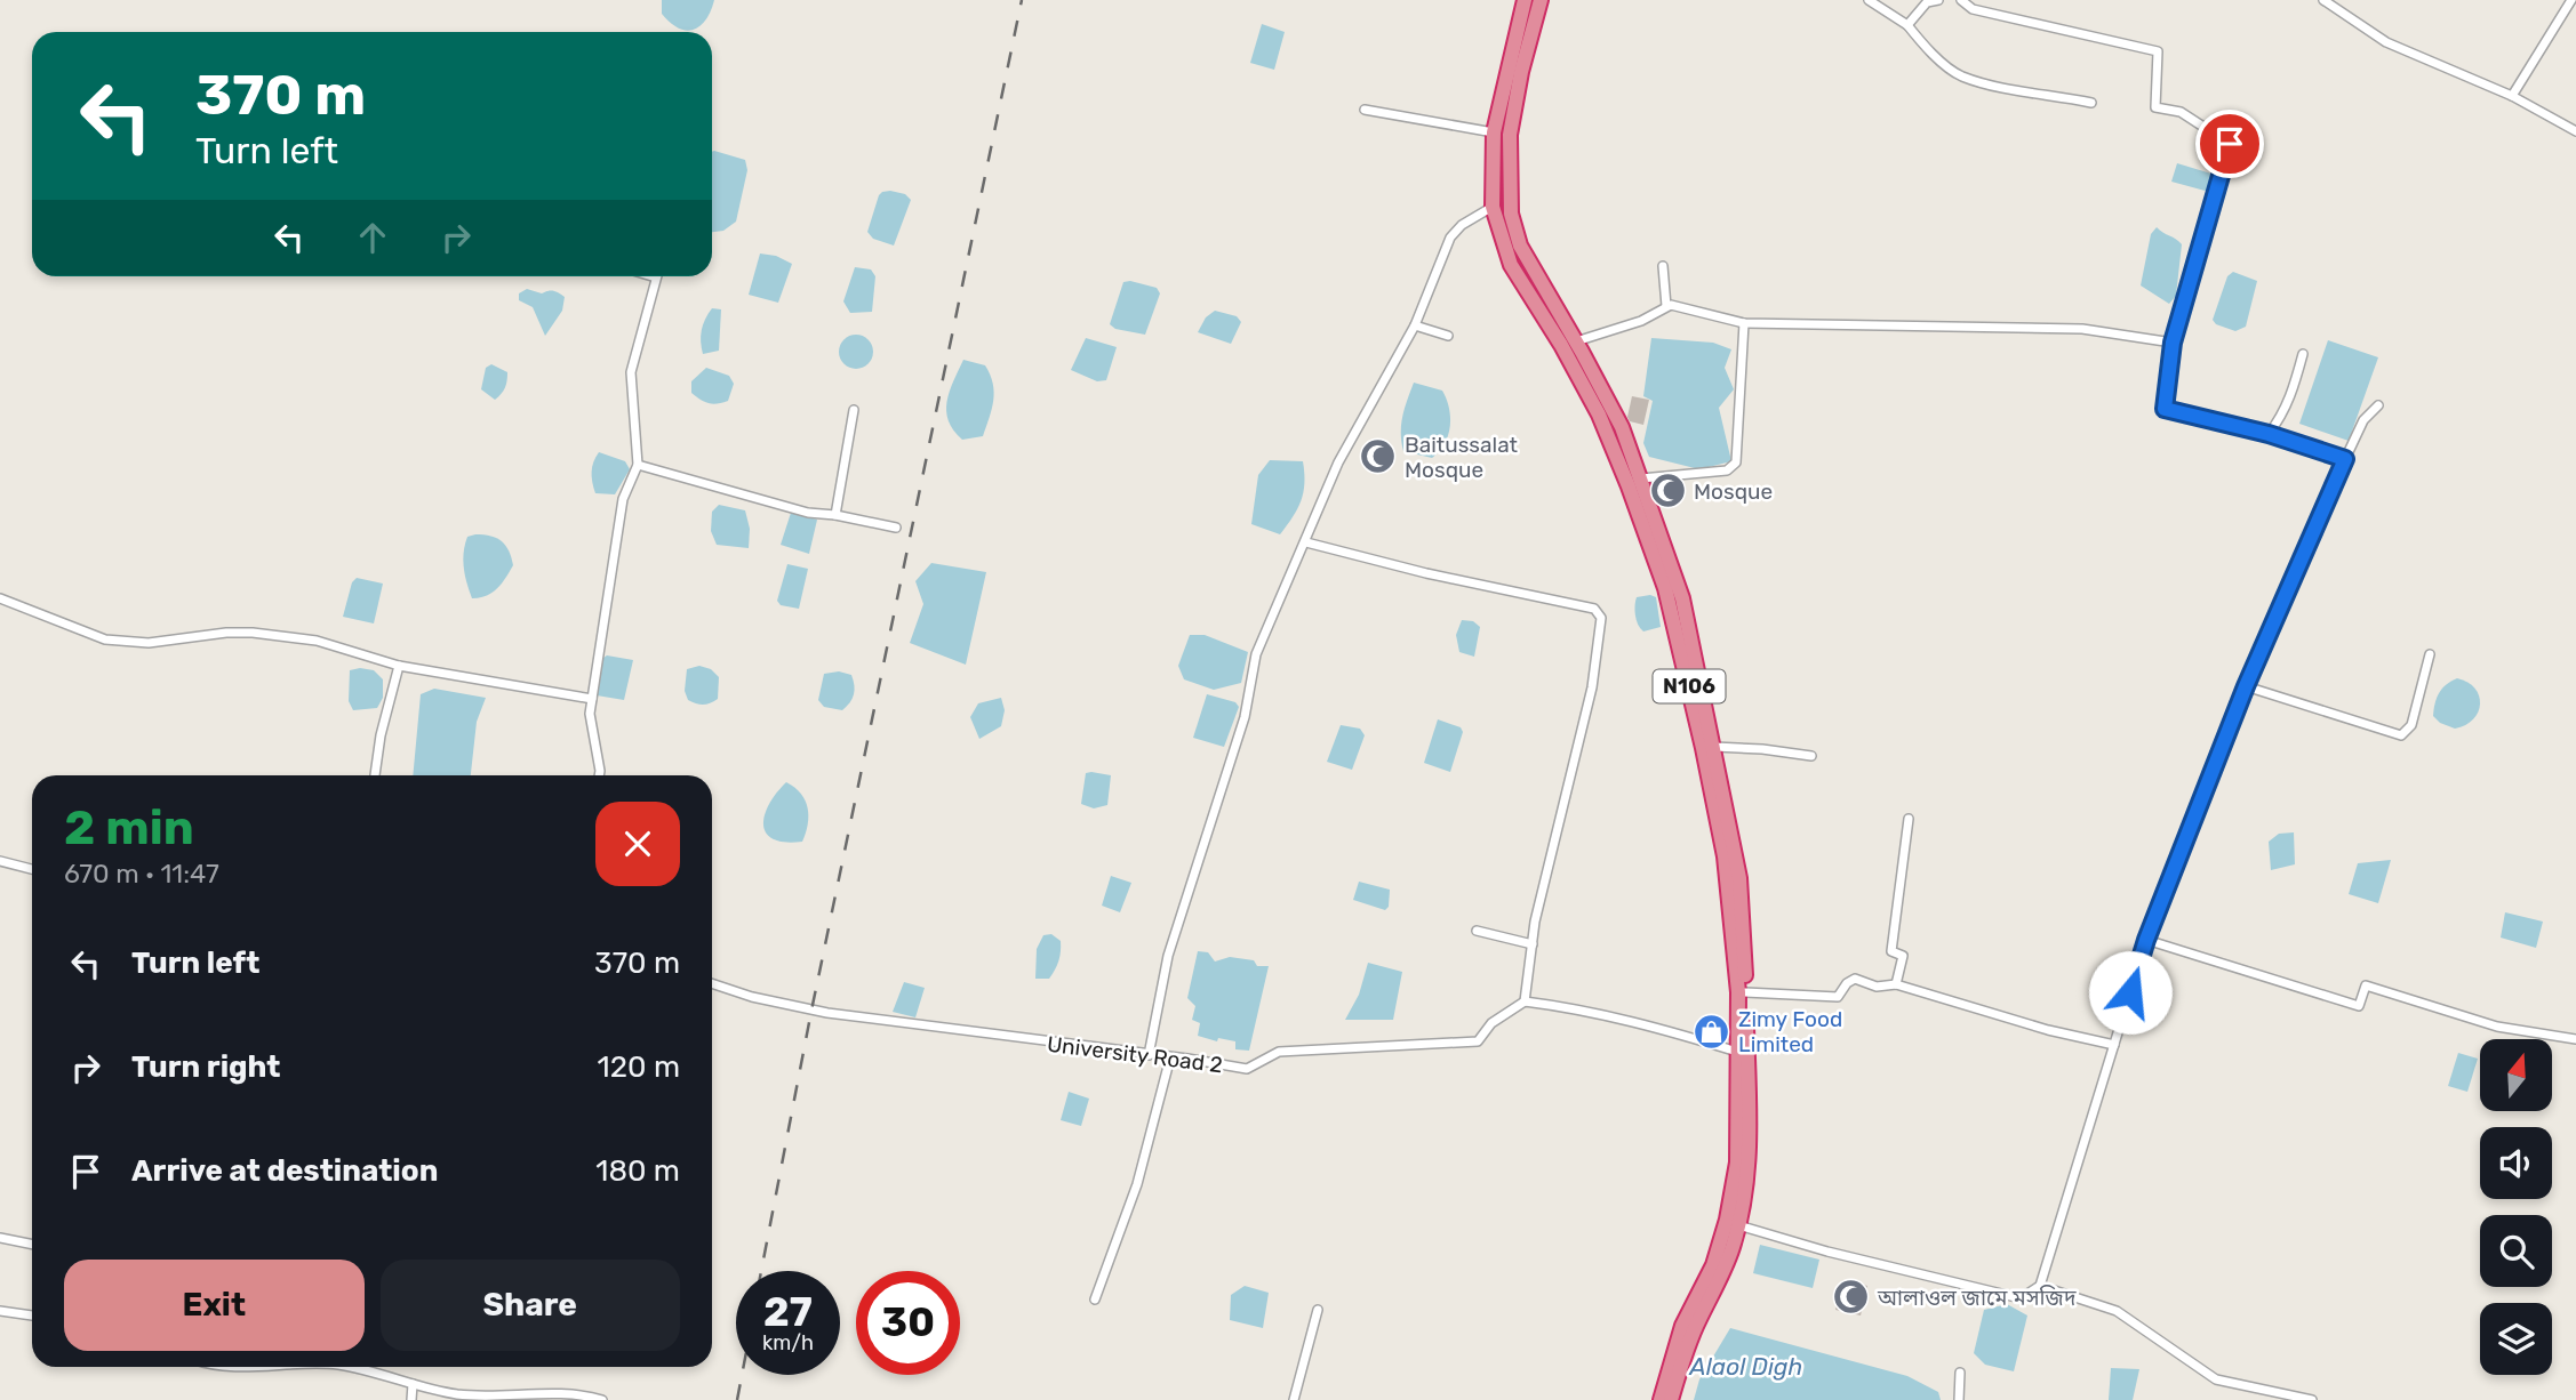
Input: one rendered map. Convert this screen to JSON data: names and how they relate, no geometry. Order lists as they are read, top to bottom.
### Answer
{
  "streets": {
    "highway": ["N106"],
    "street": ["University Road 2"]
  },
  "water": ["Alaol Digh"],
  "places": {
    "mosque": ["Baitussalat Mosque", "Mosque", "আলাওল জামে মসজিদ"],
    "shop": ["Zimy Food Limited"]
  },
  "north": "top",
  "page": {
    "turn": ["370 m", "Turn left"],
    "heading": ["2 min", "670 m · 11:47"],
    "list": [
      {
        "name": "Turn left",
        "value": "370 m"
      },
      {
        "name": "Turn right",
        "value": "120 m"
      },
      {
        "name": "Arrive at destination",
        "value": "180 m"
      }
    ],
    "buttons": ["Exit", "Share"],
    "speed": "27 km/h",
    "limit": "30"
  }
}
